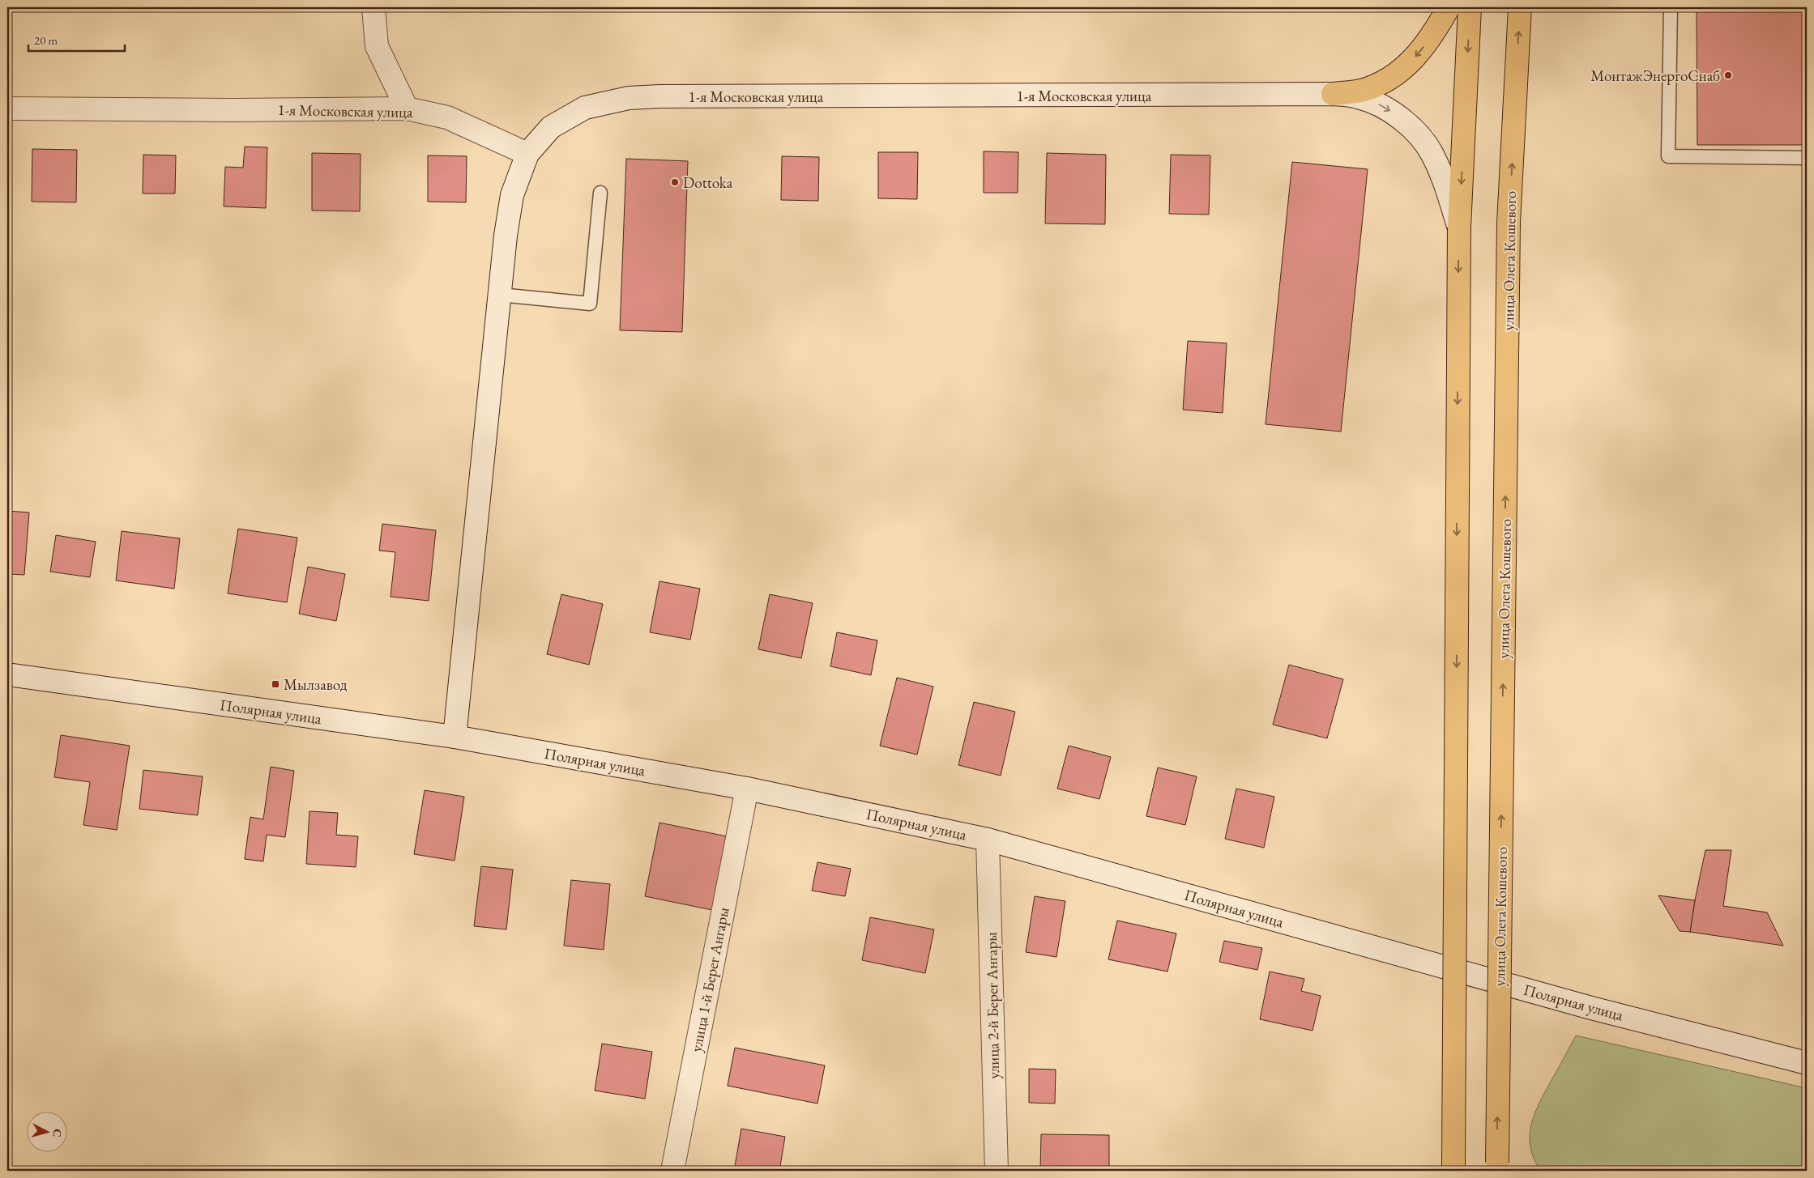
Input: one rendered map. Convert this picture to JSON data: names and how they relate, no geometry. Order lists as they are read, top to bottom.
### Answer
{
  "streets": {
    "main road": [
      "1-я Московская улица",
      "улица Олега Кошевого",
      "Полярная улица",
      "улица 1-й Берег Ангары",
      "улица 2-й Берег Ангары"
    ]
  },
  "crossings": [
    ["Полярная улица", "улица 1-й Берег Ангары"],
    ["Полярная улица", "улица 2-й Берег Ангары"]
  ],
  "places": {
    "other": ["МонтажЭнергоСнаб", "Dottoka"],
    "transit": ["Мылзавод"]
  },
  "scale_bar": "20 m",
  "north": "right"
}
